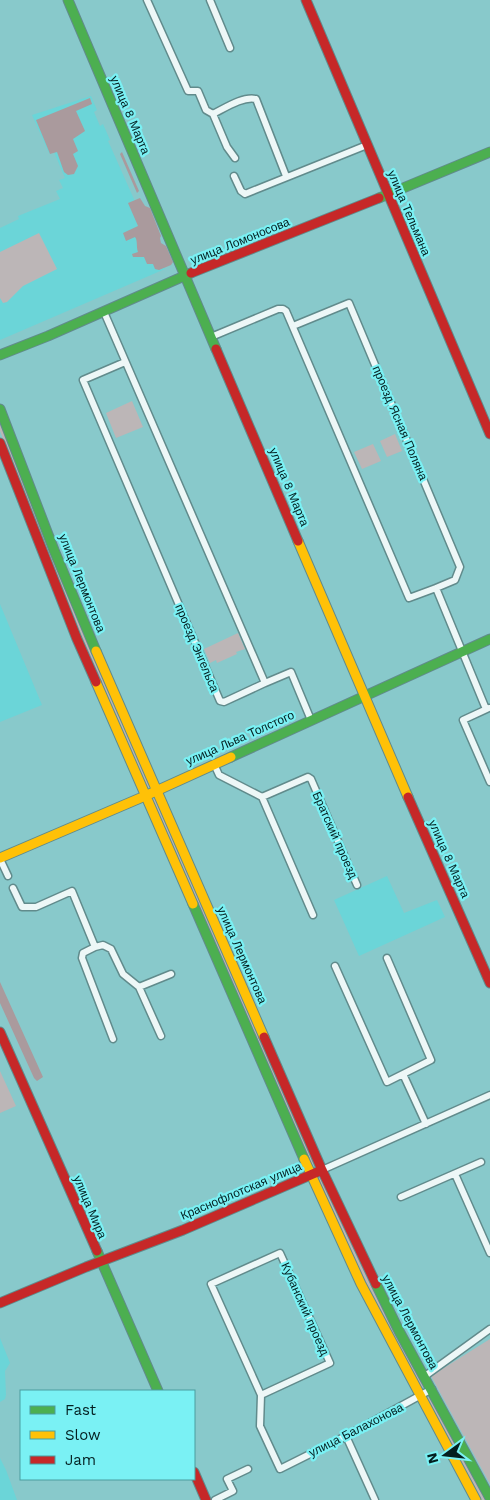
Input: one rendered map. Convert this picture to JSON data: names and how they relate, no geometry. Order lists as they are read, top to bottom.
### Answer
{
  "streets": {
    "street": [
      "улица 8 Марта",
      "улица Тельмана",
      "улица Ломоносова",
      "проезд Ясная Поляна",
      "улица Лермонтова",
      "проезд Энгельса",
      "улица Льва Толстого",
      "Братский проезд",
      "Краснофлотская улица",
      "улица Мира",
      "Кубанский проезд",
      "улица Балахонова"
    ]
  },
  "crossings": [
    ["улица 8 Марта", "улица Ломоносова"],
    ["улица 8 Марта", "проезд Ясная Поляна"],
    ["улица 8 Марта", "улица Льва Толстого"],
    ["улица Тельмана", "улица Ломоносова"],
    ["улица Лермонтова", "улица Льва Толстого"],
    ["улица Лермонтова", "Краснофлотская улица"],
    ["улица Лермонтова", "улица Балахонова"],
    ["Краснофлотская улица", "улица Мира"],
    ["Кубанский проезд", "улица Балахонова"]
  ],
  "legend": ["Fast", "Slow", "Jam"],
  "north": "left"
}
